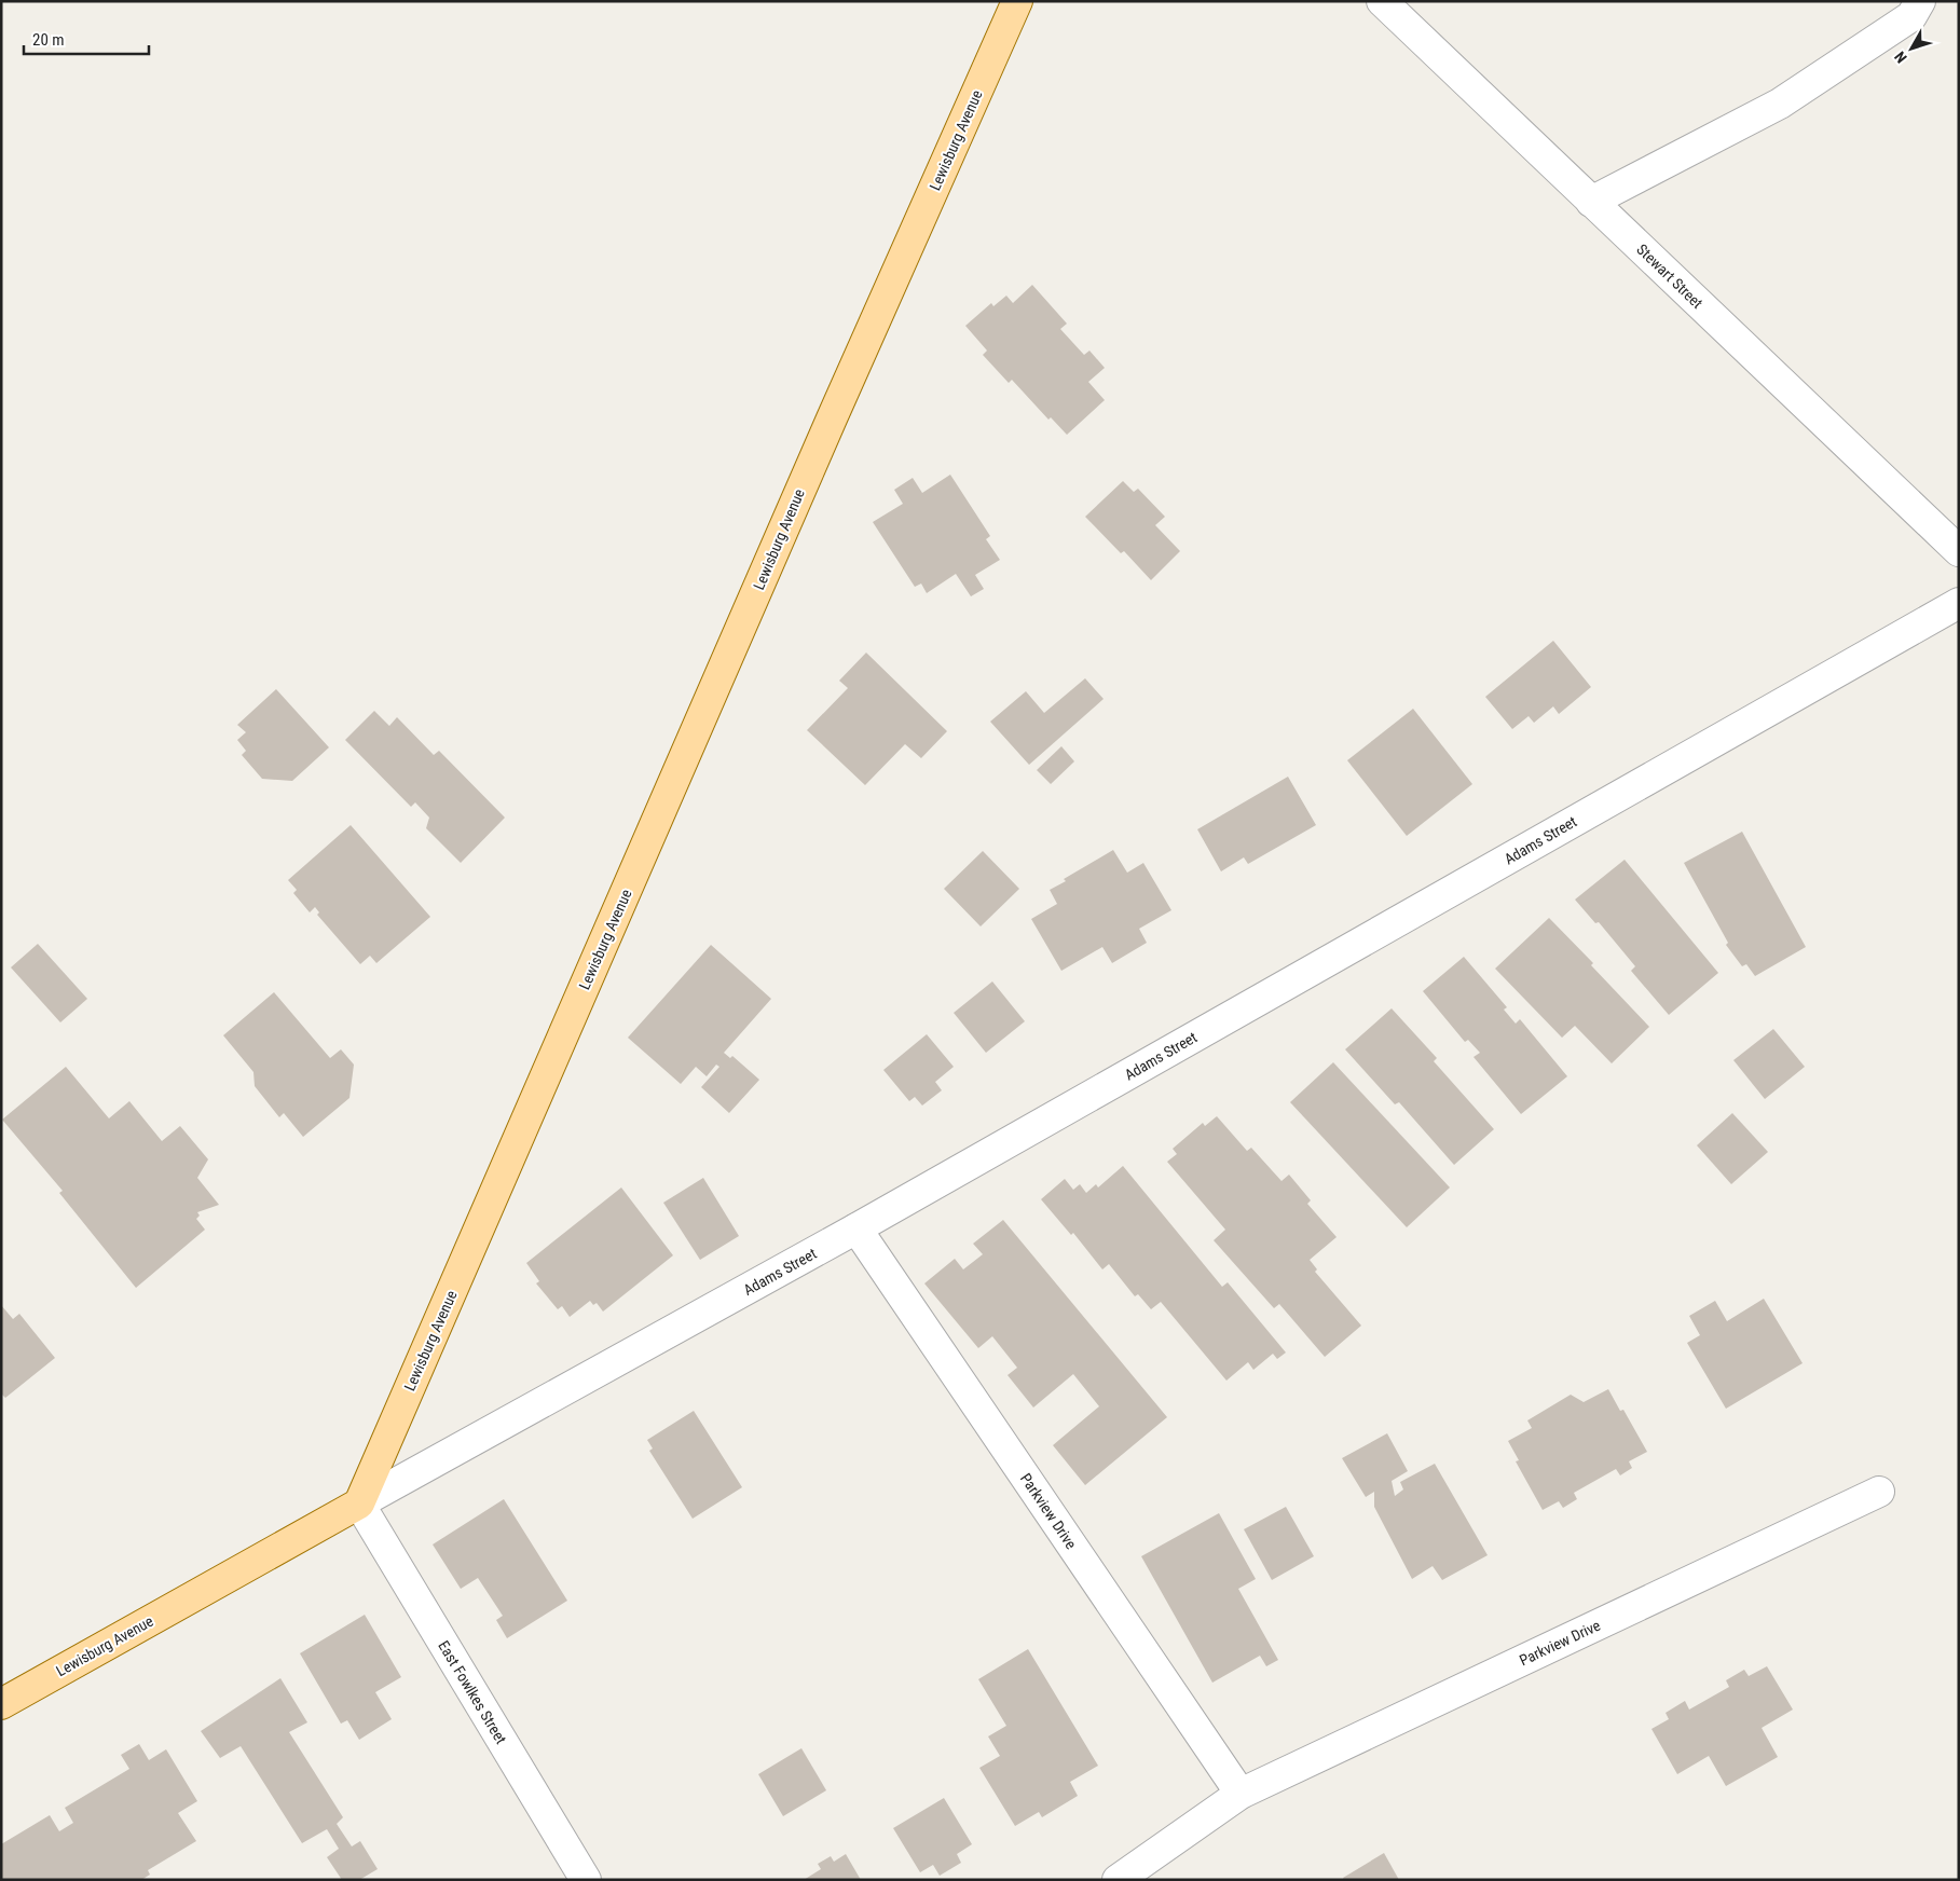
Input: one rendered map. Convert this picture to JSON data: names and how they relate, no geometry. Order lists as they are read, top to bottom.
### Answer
{
  "streets": {
    "main road": ["Lewisburg Avenue"],
    "street": [
      "Stewart Street",
      "Adams Street",
      "Parkview Drive",
      "East Fowlkes Street"
    ]
  },
  "crossings": [
    ["Lewisburg Avenue", "Adams Street"],
    ["Lewisburg Avenue", "East Fowlkes Street"],
    ["Adams Street", "Parkview Drive"],
    ["Adams Street", "East Fowlkes Street"]
  ],
  "scale_bar": "20 m",
  "north": "bottom left"
}
